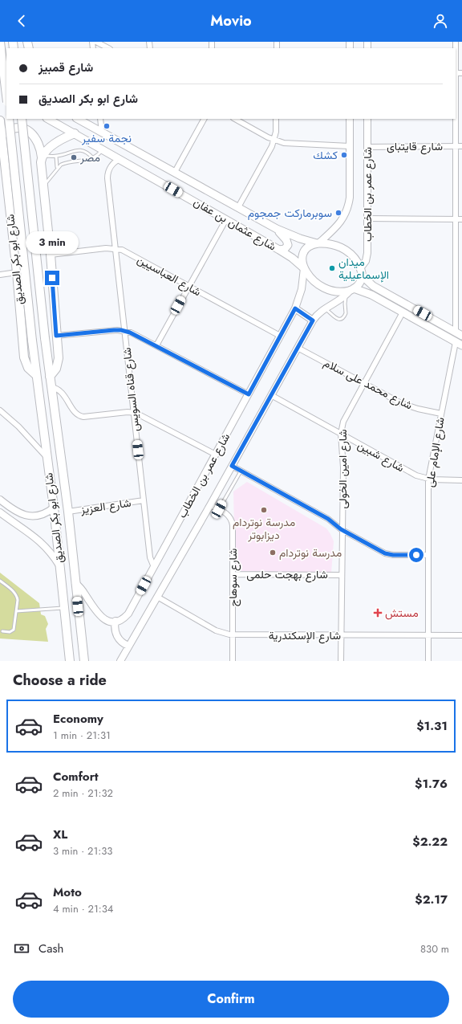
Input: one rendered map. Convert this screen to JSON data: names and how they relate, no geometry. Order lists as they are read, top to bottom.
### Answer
{
  "streets": {
    "main road": ["شارع عثمان بن عفان", "شارع ابو بكر الصديق"],
    "street": [
      "شارع قايتباى",
      "شارع عمر بن الخطاب",
      "شارع العباسيين",
      "شارع محمد على سلام",
      "شارع قناه السويس",
      "شارع الإمام على",
      "شارع شبين",
      "شارع امين الخولى",
      "شارع العزيز",
      "شارع بهجت حلمى",
      "شارع سوهاج",
      "شارع الإسكندرية"
    ]
  },
  "crossings": [
    ["شارع قايتباى", "شارع عمر بن الخطاب"],
    ["شارع عمر بن الخطاب", "شارع عثمان بن عفان"],
    ["شارع عمر بن الخطاب", "شارع العباسيين"],
    ["شارع عمر بن الخطاب", "شارع محمد على سلام"],
    ["شارع عمر بن الخطاب", "شارع قناه السويس"],
    ["شارع عمر بن الخطاب", "شارع شبين"],
    ["شارع عمر بن الخطاب", "شارع سوهاج"],
    ["شارع عمر بن الخطاب", "شارع الإسكندرية"],
    ["شارع عثمان بن عفان", "شارع قناه السويس"],
    ["شارع ابو بكر الصديق", "شارع العزيز"],
    ["شارع العباسيين", "شارع قناه السويس"],
    ["شارع محمد على سلام", "شارع الإمام على"],
    ["شارع محمد على سلام", "شارع امين الخولى"],
    ["شارع قناه السويس", "شارع العزيز"],
    ["شارع الإمام على", "شارع شبين"],
    ["شارع الإمام على", "شارع الإسكندرية"],
    ["شارع شبين", "شارع امين الخولى"],
    ["شارع امين الخولى", "شارع بهجت حلمى"],
    ["شارع امين الخولى", "شارع الإسكندرية"],
    ["شارع بهجت حلمى", "شارع سوهاج"],
    ["شارع سوهاج", "شارع الإسكندرية"]
  ],
  "places": {
    "other": [
      "نجمة سفير",
      "كشك",
      "مصر",
      "سوبرماركت جمجوم",
      "ميدان الإسماعيلية",
      "مدرسة نوتردام ديزابوتر",
      "مدرسة نوتردام"
    ],
    "health": ["مستش"]
  },
  "page": {
    "header": "Movio",
    "banner": ["شارع قمبيز", "شارع ابو بكر الصديق"],
    "bubble": "3 min",
    "heading": "Choose a ride",
    "list": [
      {
        "name": "Economy",
        "note": "1 min · 21:31",
        "value": "$1.31"
      },
      {
        "name": "Comfort",
        "note": "2 min · 21:32",
        "value": "$1.76"
      },
      {
        "name": "XL",
        "note": "3 min · 21:33",
        "value": "$2.22"
      },
      {
        "name": "Moto",
        "note": "4 min · 21:34",
        "value": "$2.17"
      }
    ],
    "pay": ["Cash", "830 m"],
    "buttons": "Confirm"
  }
}
